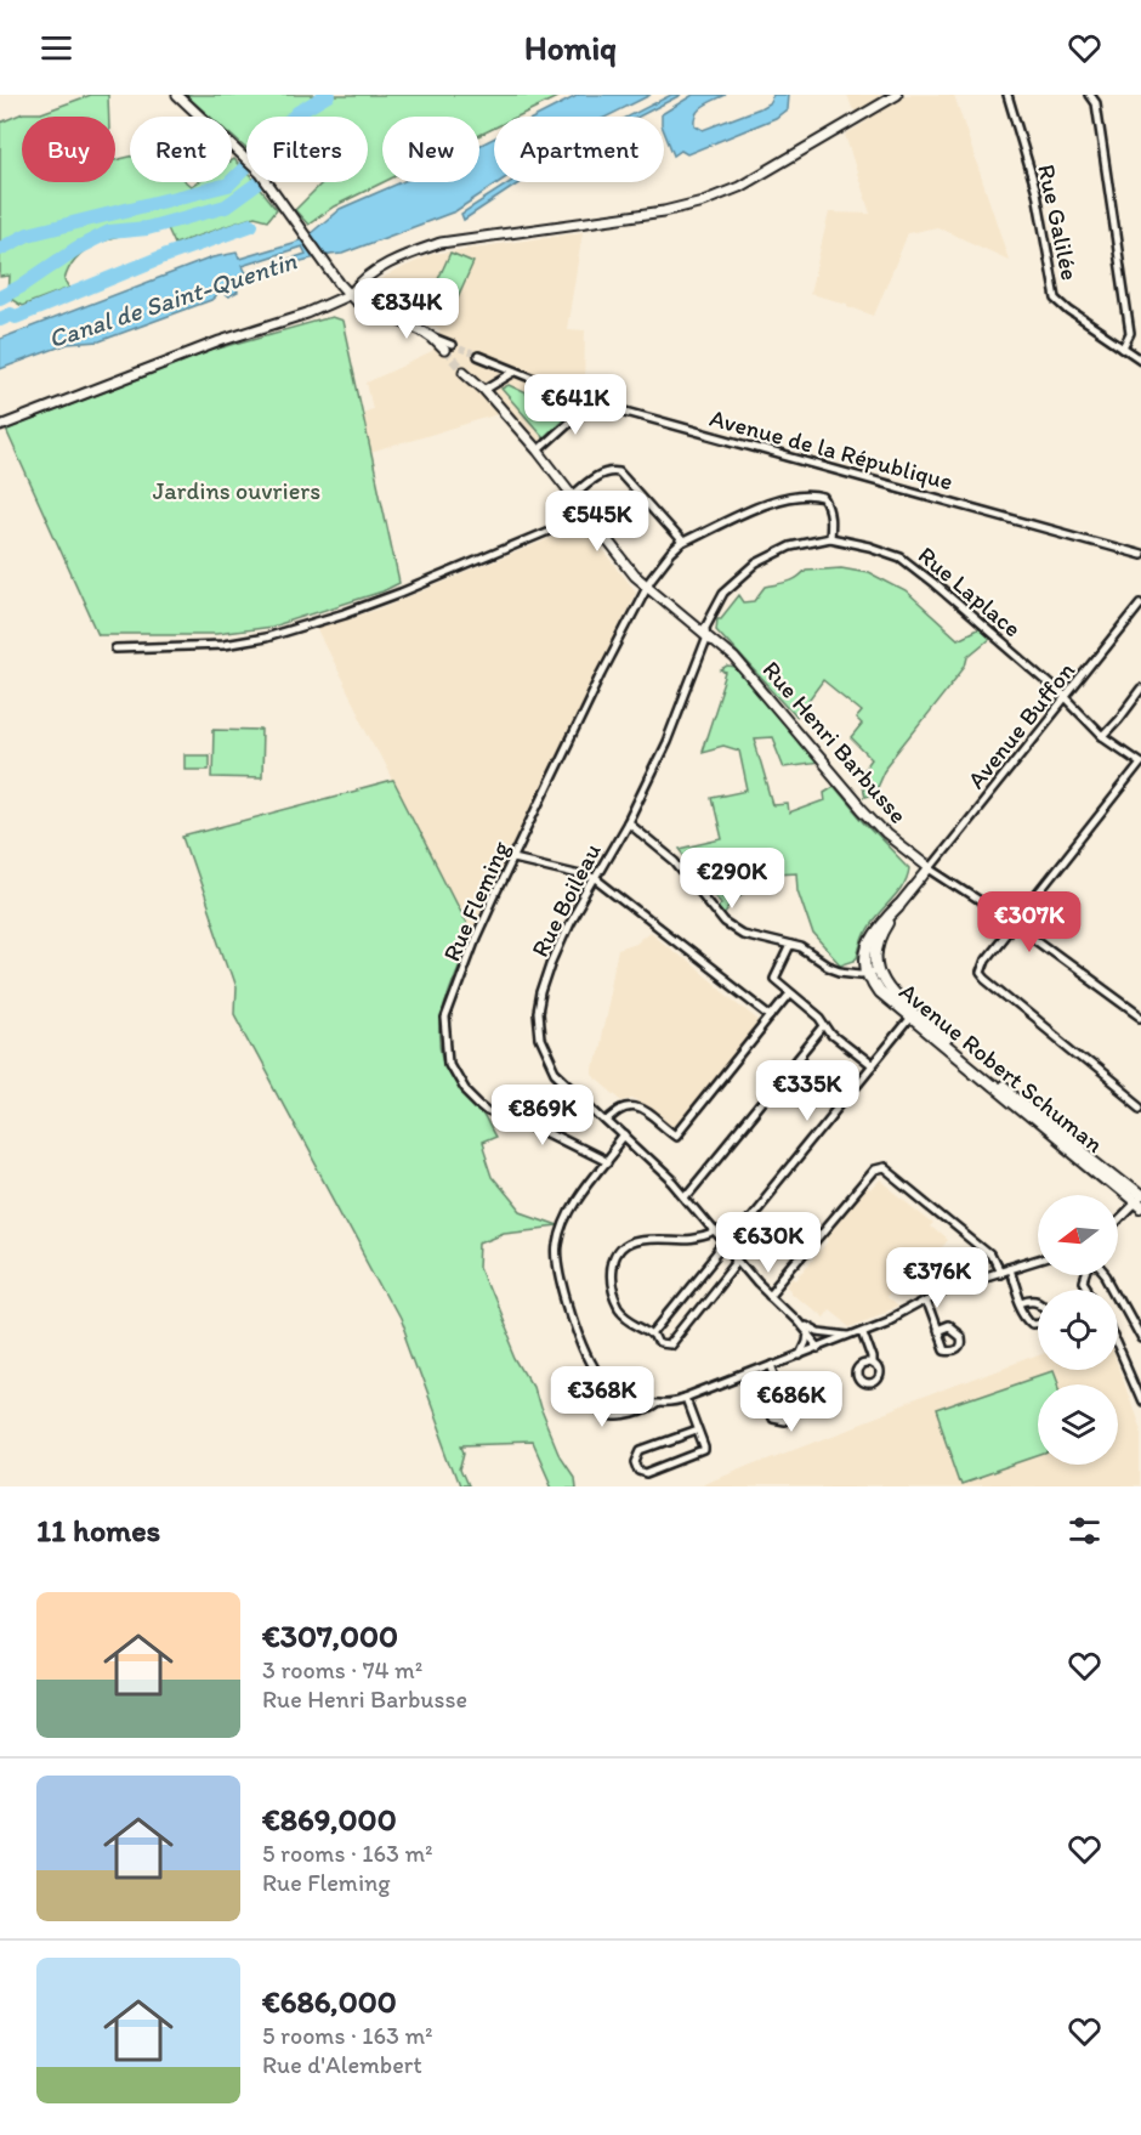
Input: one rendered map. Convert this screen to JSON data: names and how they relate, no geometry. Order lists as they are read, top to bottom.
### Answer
{
  "streets": {
    "main road": ["Avenue Robert Schuman"],
    "street": [
      "Rue Galilée",
      "Avenue de la République",
      "Rue Laplace",
      "Avenue Buffon",
      "Rue Henri Barbusse",
      "Rue Boileau",
      "Rue Fleming"
    ]
  },
  "crossings": [
    ["Rue Laplace", "Avenue Buffon"],
    ["Rue Laplace", "Rue Henri Barbusse"],
    ["Rue Laplace", "Rue Boileau"],
    ["Avenue Buffon", "Rue Henri Barbusse"],
    ["Rue Henri Barbusse", "Rue Boileau"],
    ["Rue Henri Barbusse", "Rue Fleming"]
  ],
  "water": ["Canal de Saint-Quentin"],
  "parks": ["Jardins ouvriers"],
  "north": "left",
  "page": {
    "header": "Homiq",
    "chip": [
      "Buy",
      "Rent",
      "Filters",
      "New",
      "Apartment"
    ],
    "price": [
      "€834K",
      "€641K",
      "€545K",
      "€290K",
      "€307K",
      "€335K",
      "€869K",
      "€630K",
      "€376K",
      "€368K",
      "€686K"
    ],
    "heading": "11 homes",
    "list": [
      {
        "name": "€307,000",
        "note": "3 rooms · 74 m² · Rue Henri Barbusse"
      },
      {
        "name": "€869,000",
        "note": "5 rooms · 163 m² · Rue Fleming"
      },
      {
        "name": "€686,000",
        "note": "5 rooms · 163 m² · Rue d'Alembert"
      }
    ]
  }
}
